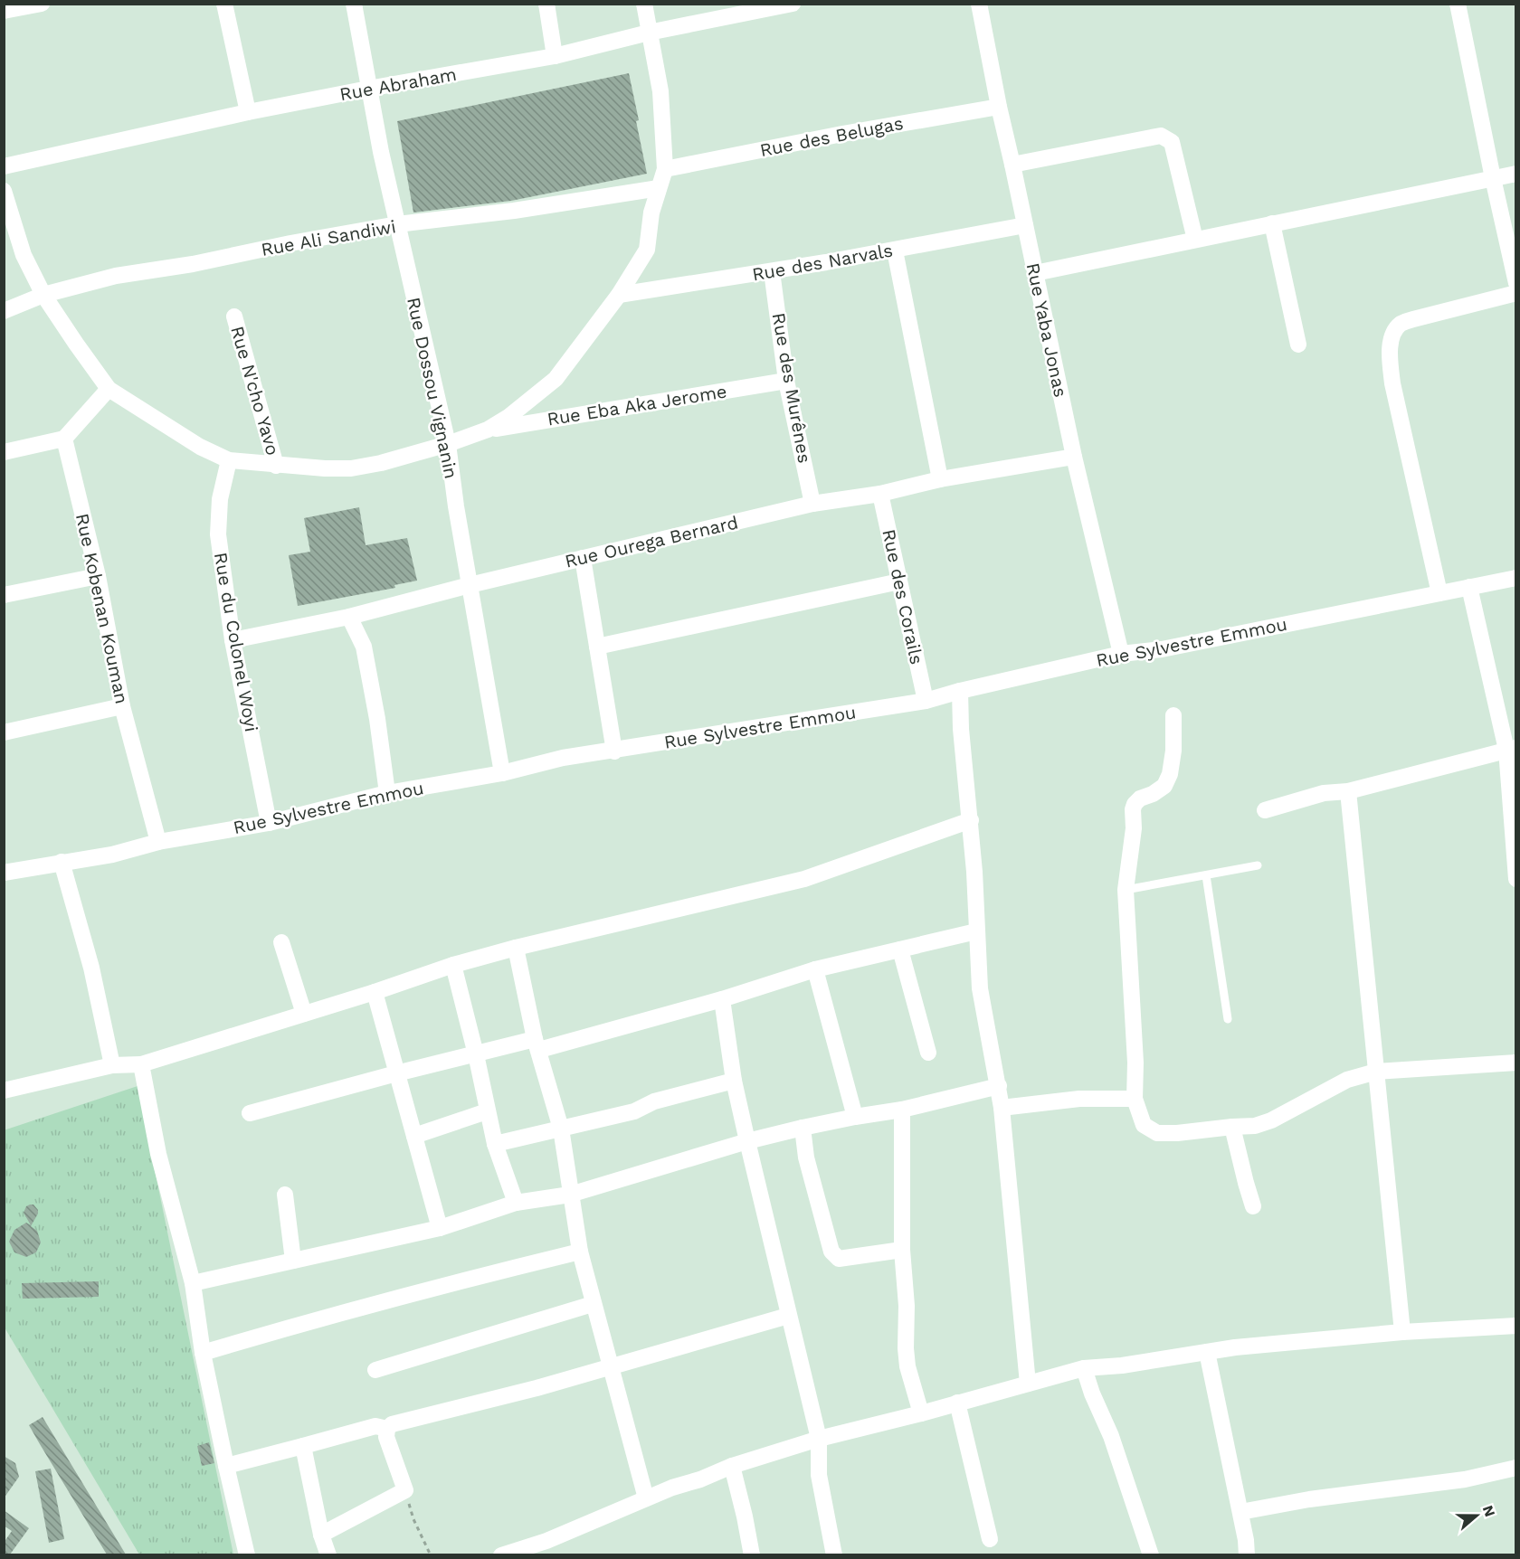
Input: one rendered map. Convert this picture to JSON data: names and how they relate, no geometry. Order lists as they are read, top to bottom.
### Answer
{
  "streets": {
    "street": [
      "Rue Abraham",
      "Rue des Belugas",
      "Rue Ali Sandiwi",
      "Rue des Narvals",
      "Rue Yaba Jonas",
      "Rue Dossou Vignanin",
      "Rue des Murênes",
      "Rue N'cho Yavo",
      "Rue Eba Aka Jerome",
      "Rue Ourega Bernard",
      "Rue des Corails",
      "Rue Kobenan Kouman",
      "Rue du Colonel Woyi",
      "Rue Sylvestre Emmou"
    ]
  },
  "crossings": [
    ["Rue Abraham", "Rue Dossou Vignanin"],
    ["Rue des Belugas", "Rue Yaba Jonas"],
    ["Rue Ali Sandiwi", "Rue Dossou Vignanin"],
    ["Rue des Narvals", "Rue Yaba Jonas"],
    ["Rue des Narvals", "Rue des Murênes"],
    ["Rue Yaba Jonas", "Rue Ourega Bernard"],
    ["Rue Yaba Jonas", "Rue Sylvestre Emmou"],
    ["Rue Dossou Vignanin", "Rue Ourega Bernard"],
    ["Rue Dossou Vignanin", "Rue Sylvestre Emmou"],
    ["Rue des Murênes", "Rue Eba Aka Jerome"],
    ["Rue des Murênes", "Rue Ourega Bernard"],
    ["Rue Ourega Bernard", "Rue des Corails"],
    ["Rue Ourega Bernard", "Rue du Colonel Woyi"],
    ["Rue des Corails", "Rue Sylvestre Emmou"],
    ["Rue Kobenan Kouman", "Rue Sylvestre Emmou"],
    ["Rue du Colonel Woyi", "Rue Sylvestre Emmou"]
  ],
  "north": "right"
}
